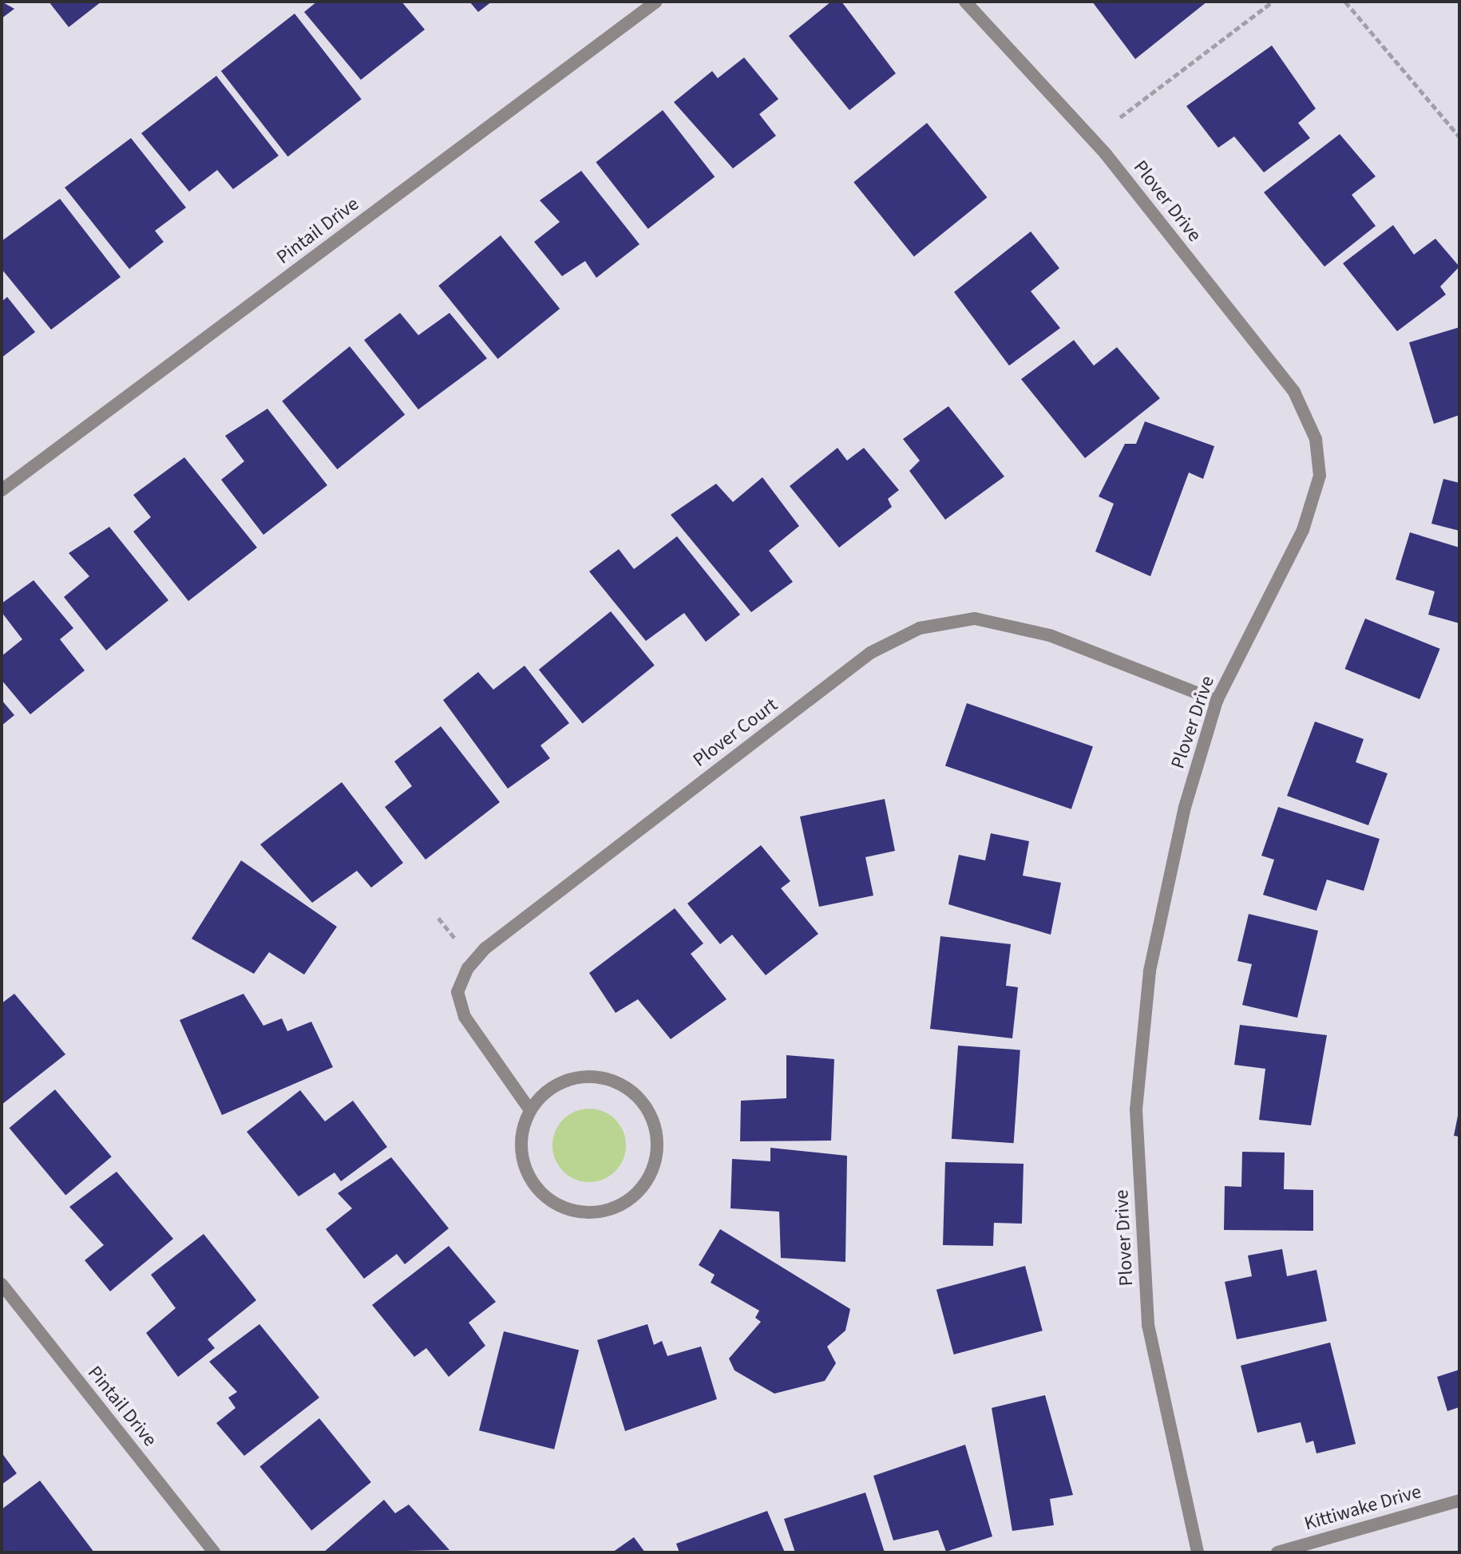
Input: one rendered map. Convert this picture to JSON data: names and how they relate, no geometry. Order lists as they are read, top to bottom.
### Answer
{
  "streets": {
    "street": [
      "Plover Drive",
      "Pintail Drive",
      "Plover Court",
      "Kittiwake Drive"
    ]
  },
  "crossings": [
    ["Plover Drive", "Plover Court"]
  ]
}
